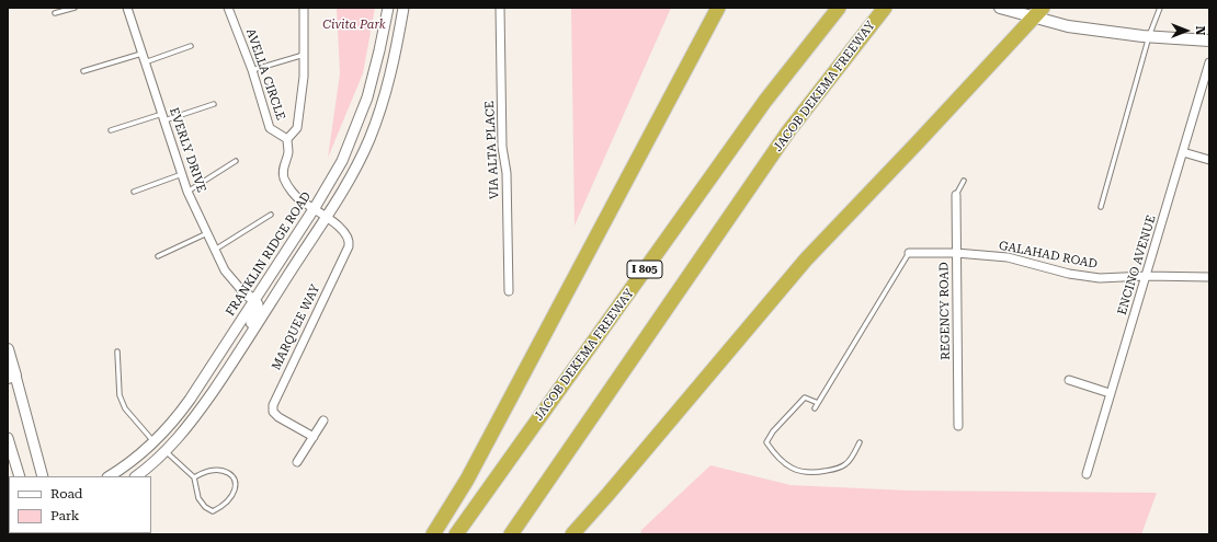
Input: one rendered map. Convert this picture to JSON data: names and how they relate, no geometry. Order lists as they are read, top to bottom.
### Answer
{
  "streets": {
    "highway": ["JACOB DEKEMA FREEWAY", "I 805"],
    "street": [
      "AVELLA CIRCLE",
      "EVERLY DRIVE",
      "VIA ALTA PLACE",
      "FRANKLIN RIDGE ROAD",
      "GALAHAD ROAD",
      "ENCINO AVENUE",
      "REGENCY ROAD",
      "MARQUEE WAY"
    ]
  },
  "crossings": [
    ["AVELLA CIRCLE", "MARQUEE WAY"],
    ["FRANKLIN RIDGE ROAD", "MARQUEE WAY"],
    ["GALAHAD ROAD", "ENCINO AVENUE"],
    ["GALAHAD ROAD", "REGENCY ROAD"]
  ],
  "parks": ["Civita Park"],
  "legend": ["Road", "Park"],
  "north": "right"
}
